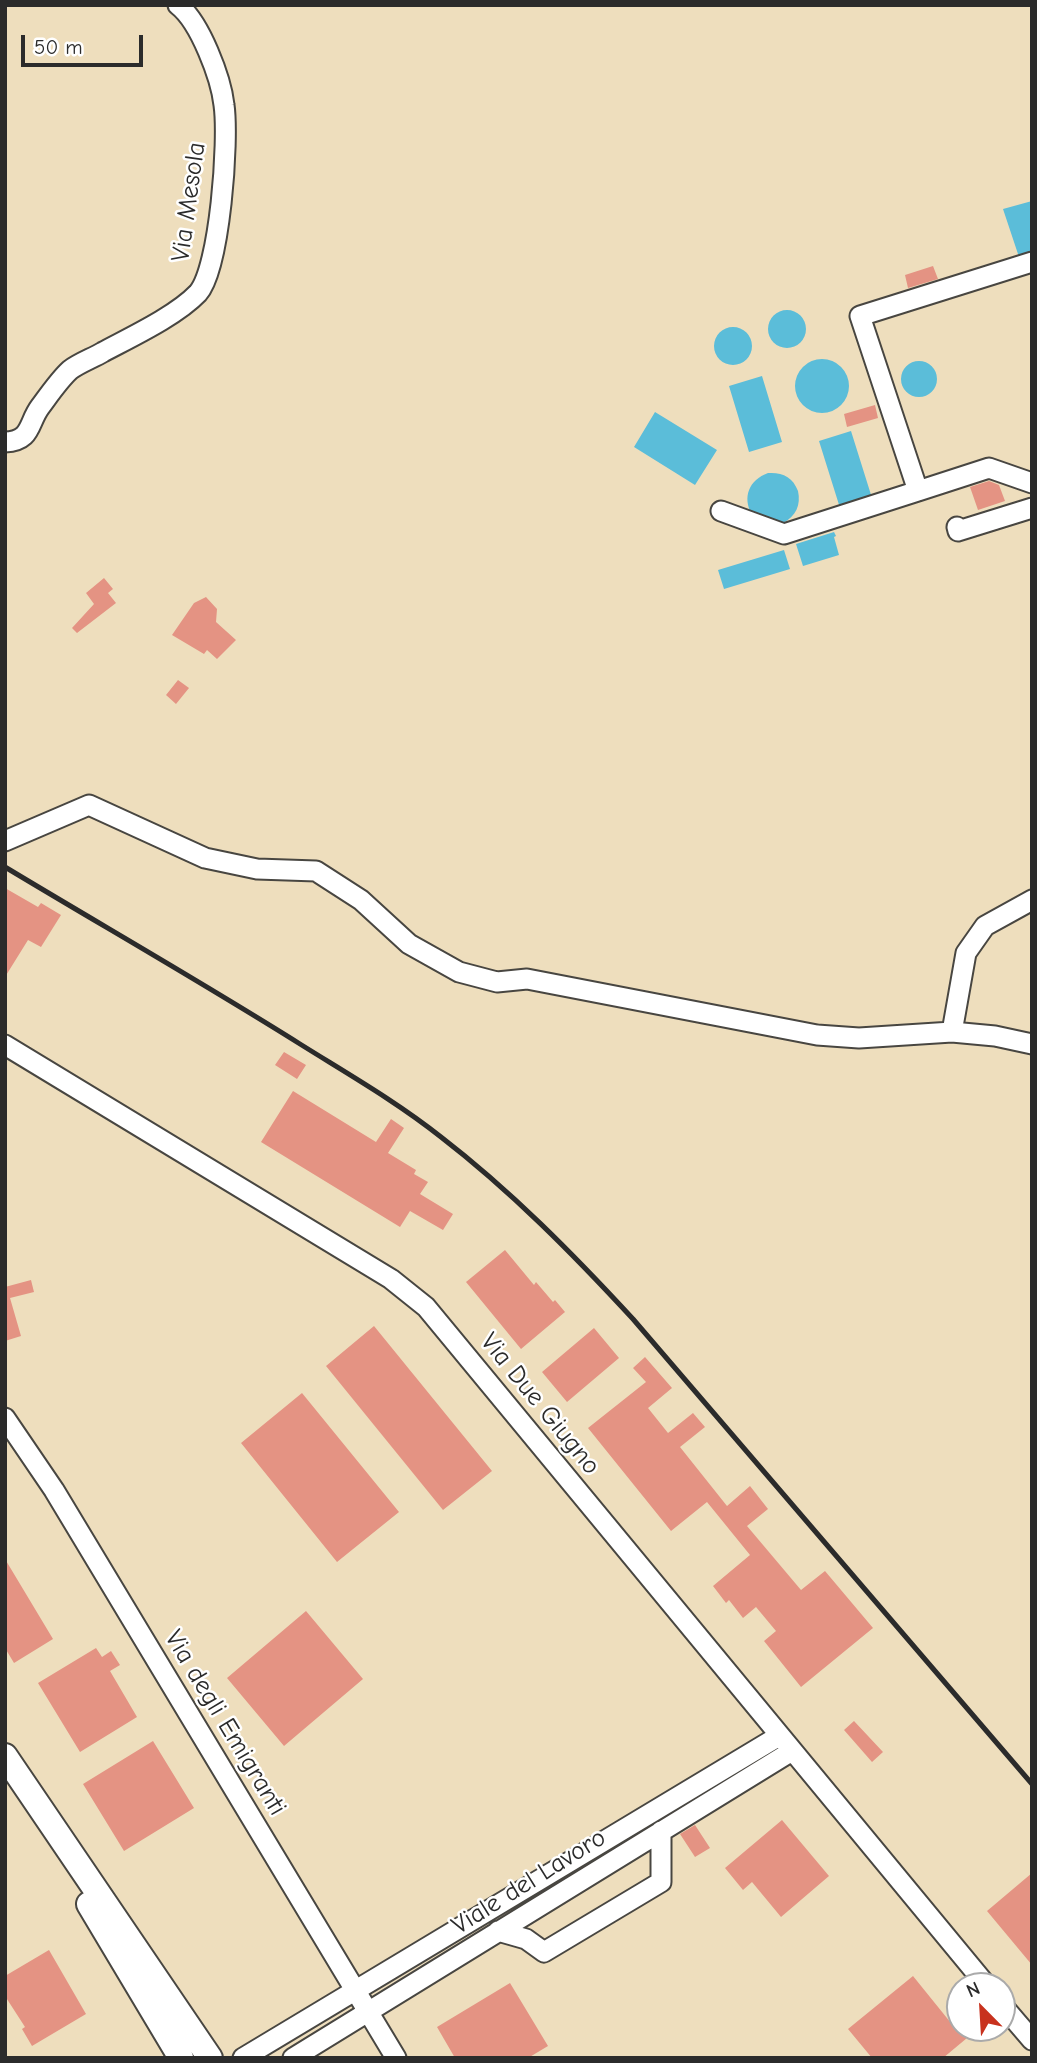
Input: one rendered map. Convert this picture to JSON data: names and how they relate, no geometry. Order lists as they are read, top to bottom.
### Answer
{
  "streets": {
    "street": [
      "Via Mesola",
      "Via Due Giugno",
      "Via degli Emigranti",
      "Viale del Lavoro"
    ]
  },
  "crossings": [
    ["Via Due Giugno", "Viale del Lavoro"],
    ["Via degli Emigranti", "Viale del Lavoro"]
  ],
  "scale_bar": "50 m",
  "north": "top left"
}
